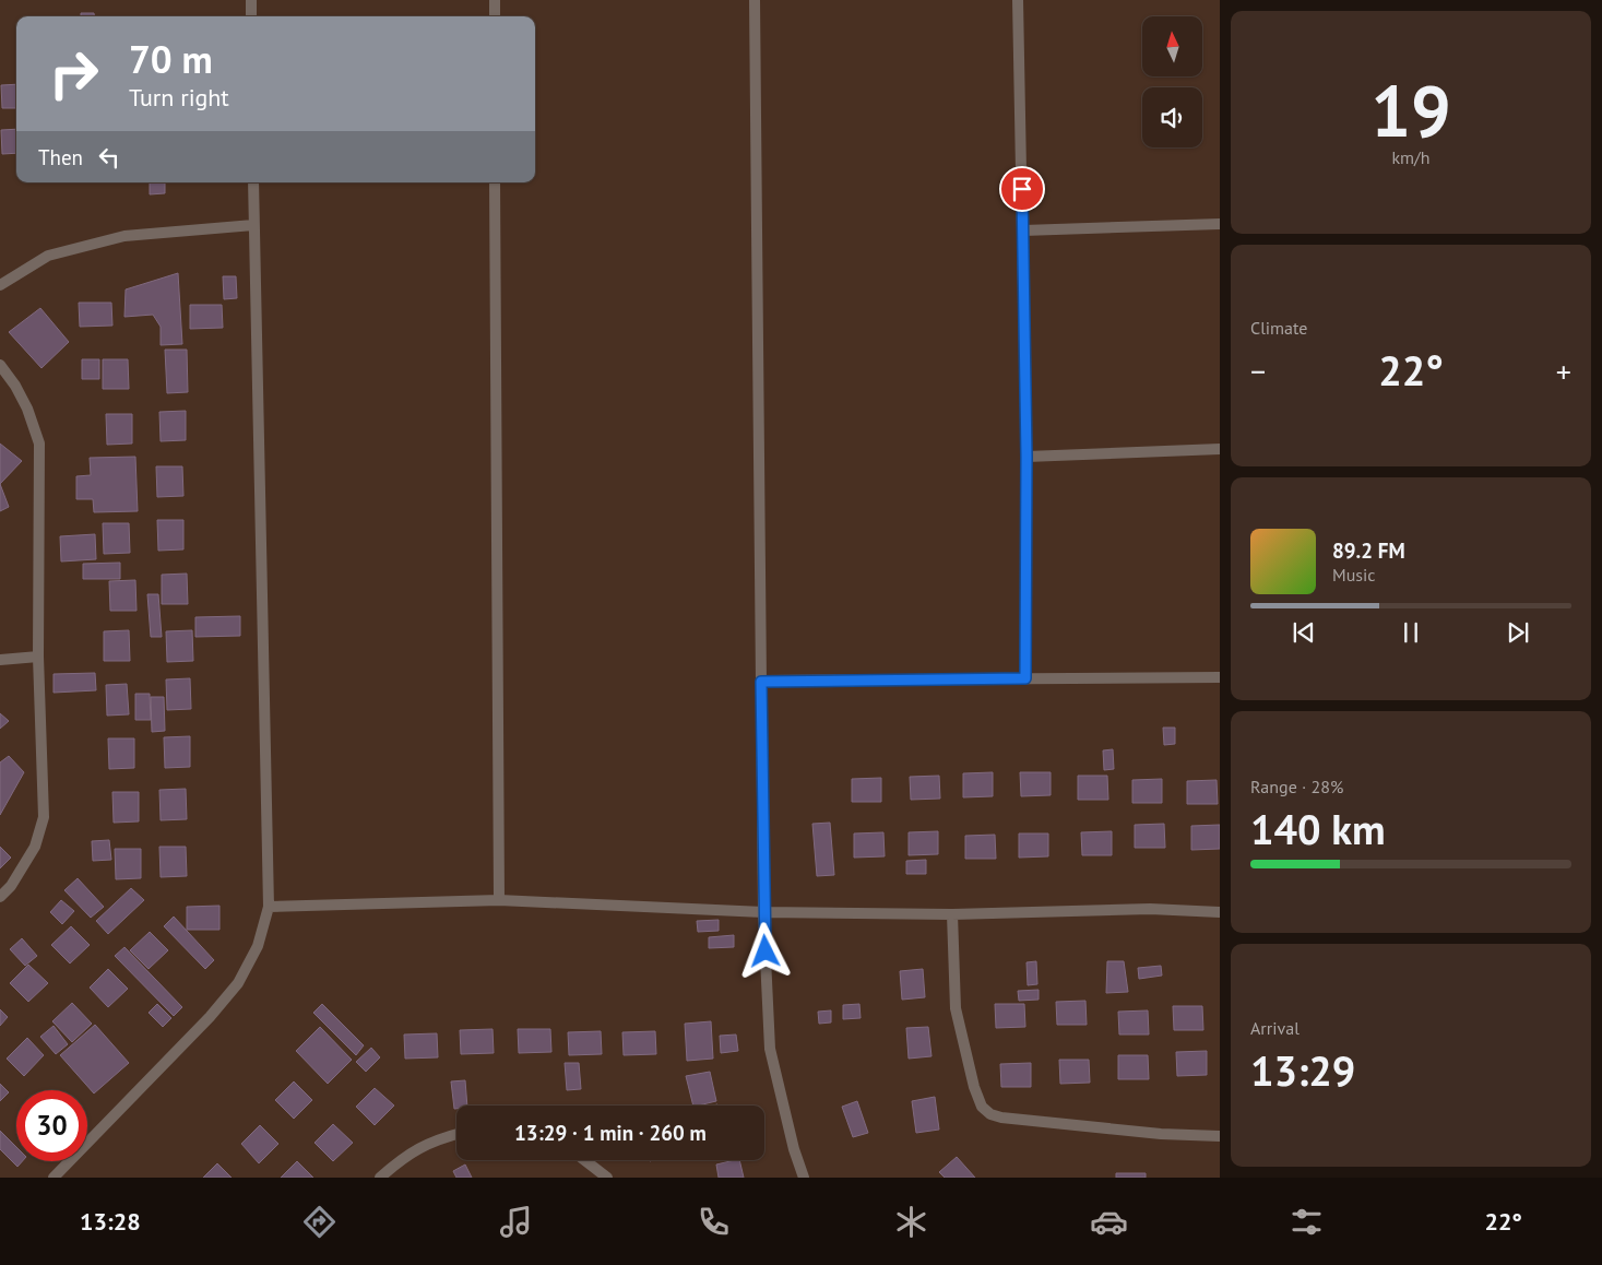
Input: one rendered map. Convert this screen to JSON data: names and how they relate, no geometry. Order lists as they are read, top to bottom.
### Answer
{
  "north": "top",
  "page": {
    "tile": [
      ["19", "km/h"],
      "Climate",
      ["Range · 28%", "140 km"],
      ["Arrival", "13:29"]
    ],
    "turn": ["70 m", "Turn right"],
    "then": "Then",
    "heat": ["−", "22°", "+"],
    "song": ["89.2 FM", "Music"],
    "limit": "30",
    "trip": "13:29 · 1 min · 260 m",
    "tabs": ["13:28", "22°"]
  }
}
